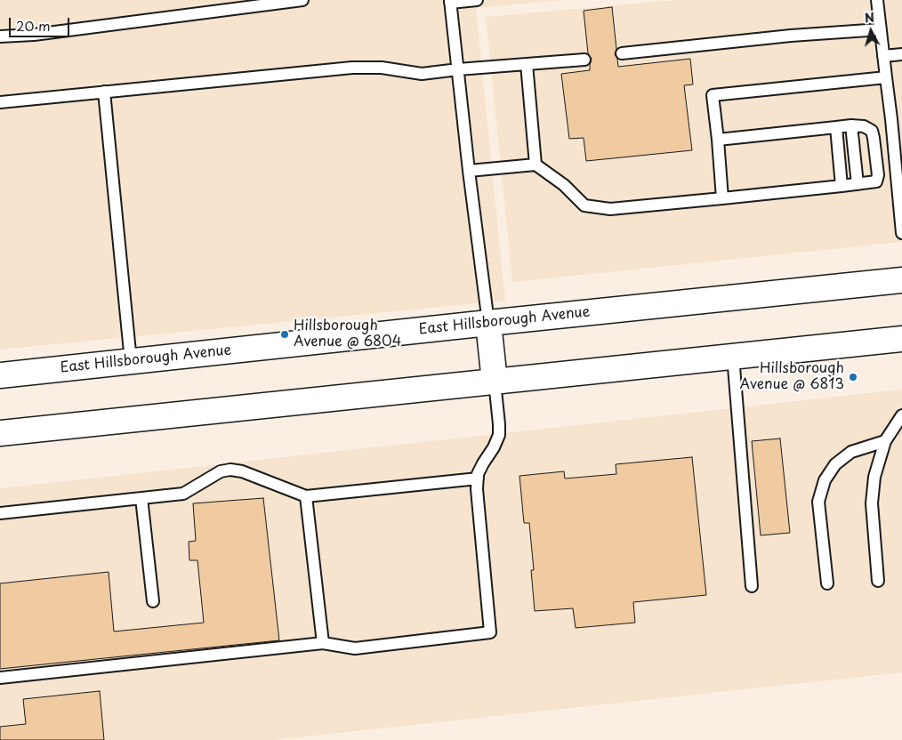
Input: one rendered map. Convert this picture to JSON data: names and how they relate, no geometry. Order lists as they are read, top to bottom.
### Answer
{
  "streets": {
    "main road": ["East Hillsborough Avenue"]
  },
  "places": ["Hillsborough Avenue @ 6804", "Hillsborough Avenue @ 6813"],
  "scale_bar": "20 m",
  "north": "top"
}
